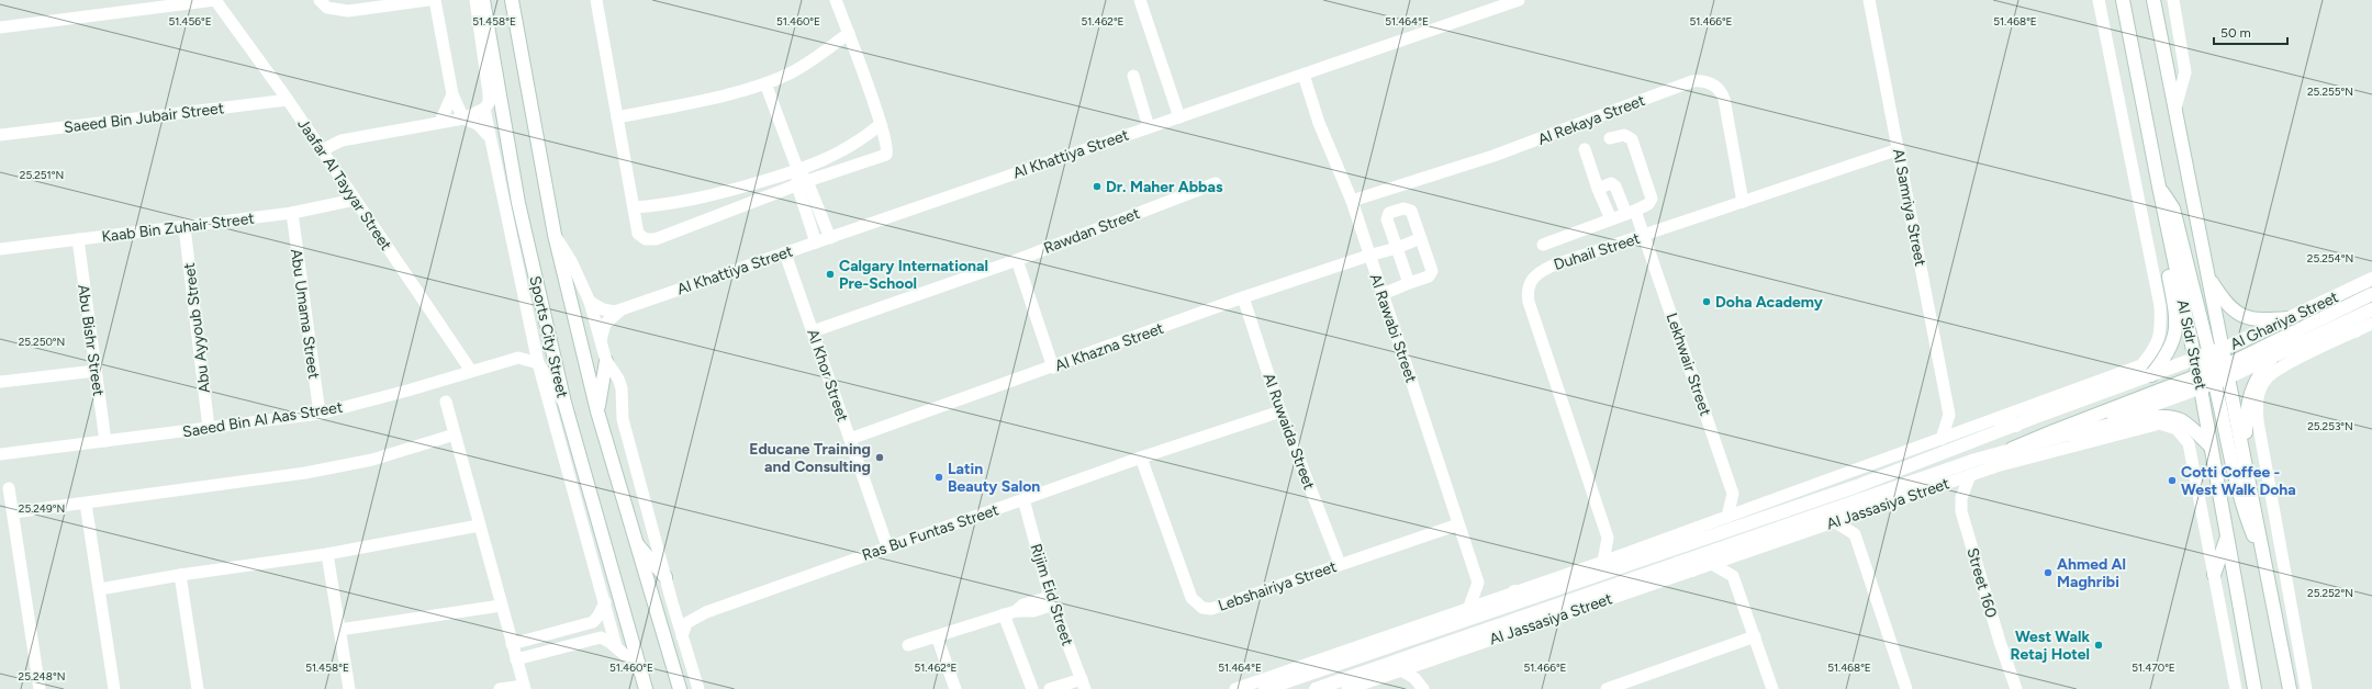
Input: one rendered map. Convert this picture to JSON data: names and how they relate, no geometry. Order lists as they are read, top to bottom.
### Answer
{
  "streets": {
    "main road": [
      "Al Ghariya Street",
      "Sports City Street",
      "Al Sidr Street",
      "Al Jassasiya Street"
    ],
    "street": [
      "Saeed Bin Jubair Street",
      "Al Rekaya Street",
      "Al Khattiya Street",
      "Jaafar Al Tayyar Street",
      "Al Samriya Street",
      "Kaab Bin Zuhair Street",
      "Rawdan Street",
      "Duhail Street",
      "Abu Umama Street",
      "Abu Ayyoub Street",
      "Al Rawabi Street",
      "Abu Bishr Street",
      "Al Khazna Street",
      "Lekhwair Street",
      "Al Khor Street",
      "Saeed Bin Al Aas Street",
      "Al Ruwaida Street",
      "Ras Bu Funtas Street",
      "Street 160",
      "Lebshairiya Street",
      "Rijim Eid Street"
    ]
  },
  "crossings": [
    ["Saeed Bin Jubair Street", "Jaafar Al Tayyar Street"],
    ["Al Rekaya Street", "Duhail Street"],
    ["Al Rekaya Street", "Al Rawabi Street"],
    ["Al Khattiya Street", "Al Rawabi Street"],
    ["Al Khattiya Street", "Sports City Street"],
    ["Al Khattiya Street", "Al Khor Street"],
    ["Jaafar Al Tayyar Street", "Kaab Bin Zuhair Street"],
    ["Jaafar Al Tayyar Street", "Saeed Bin Al Aas Street"],
    ["Al Samriya Street", "Duhail Street"],
    ["Kaab Bin Zuhair Street", "Abu Umama Street"],
    ["Kaab Bin Zuhair Street", "Abu Ayyoub Street"],
    ["Kaab Bin Zuhair Street", "Abu Bishr Street"],
    ["Rawdan Street", "Al Khor Street"],
    ["Duhail Street", "Lekhwair Street"],
    ["Abu Umama Street", "Saeed Bin Al Aas Street"],
    ["Al Ghariya Street", "Al Sidr Street"],
    ["Al Ghariya Street", "Al Jassasiya Street"],
    ["Abu Ayyoub Street", "Saeed Bin Al Aas Street"],
    ["Al Rawabi Street", "Al Khazna Street"],
    ["Al Rawabi Street", "Lebshairiya Street"],
    ["Sports City Street", "Ras Bu Funtas Street"],
    ["Abu Bishr Street", "Saeed Bin Al Aas Street"],
    ["Al Sidr Street", "Al Jassasiya Street"],
    ["Al Khazna Street", "Al Khor Street"],
    ["Al Khazna Street", "Al Ruwaida Street"],
    ["Al Khor Street", "Ras Bu Funtas Street"],
    ["Al Ruwaida Street", "Ras Bu Funtas Street"],
    ["Al Ruwaida Street", "Lebshairiya Street"],
    ["Al Jassasiya Street", "Street 160"],
    ["Ras Bu Funtas Street", "Lebshairiya Street"],
    ["Ras Bu Funtas Street", "Rijim Eid Street"]
  ],
  "places": [
    "Dr. Maher Abbas",
    "Calgary International Pre-School",
    "Doha Academy",
    "Educane Training and Consulting",
    "Latin Beauty Salon",
    "Cotti Coffee - West Walk Doha",
    "Ahmed Al Maghribi",
    "West Walk Retaj Hotel"
  ],
  "scale_bar": "50 m",
  "coordinates": [
    "51.456°E",
    "51.458°E",
    "51.460°E",
    "51.462°E",
    "51.464°E",
    "51.466°E",
    "51.468°E",
    "25.255°N",
    "25.251°N",
    "25.254°N",
    "25.250°N",
    "25.253°N",
    "25.249°N",
    "25.252°N",
    "51.470°E",
    "25.248°N"
  ]
}
